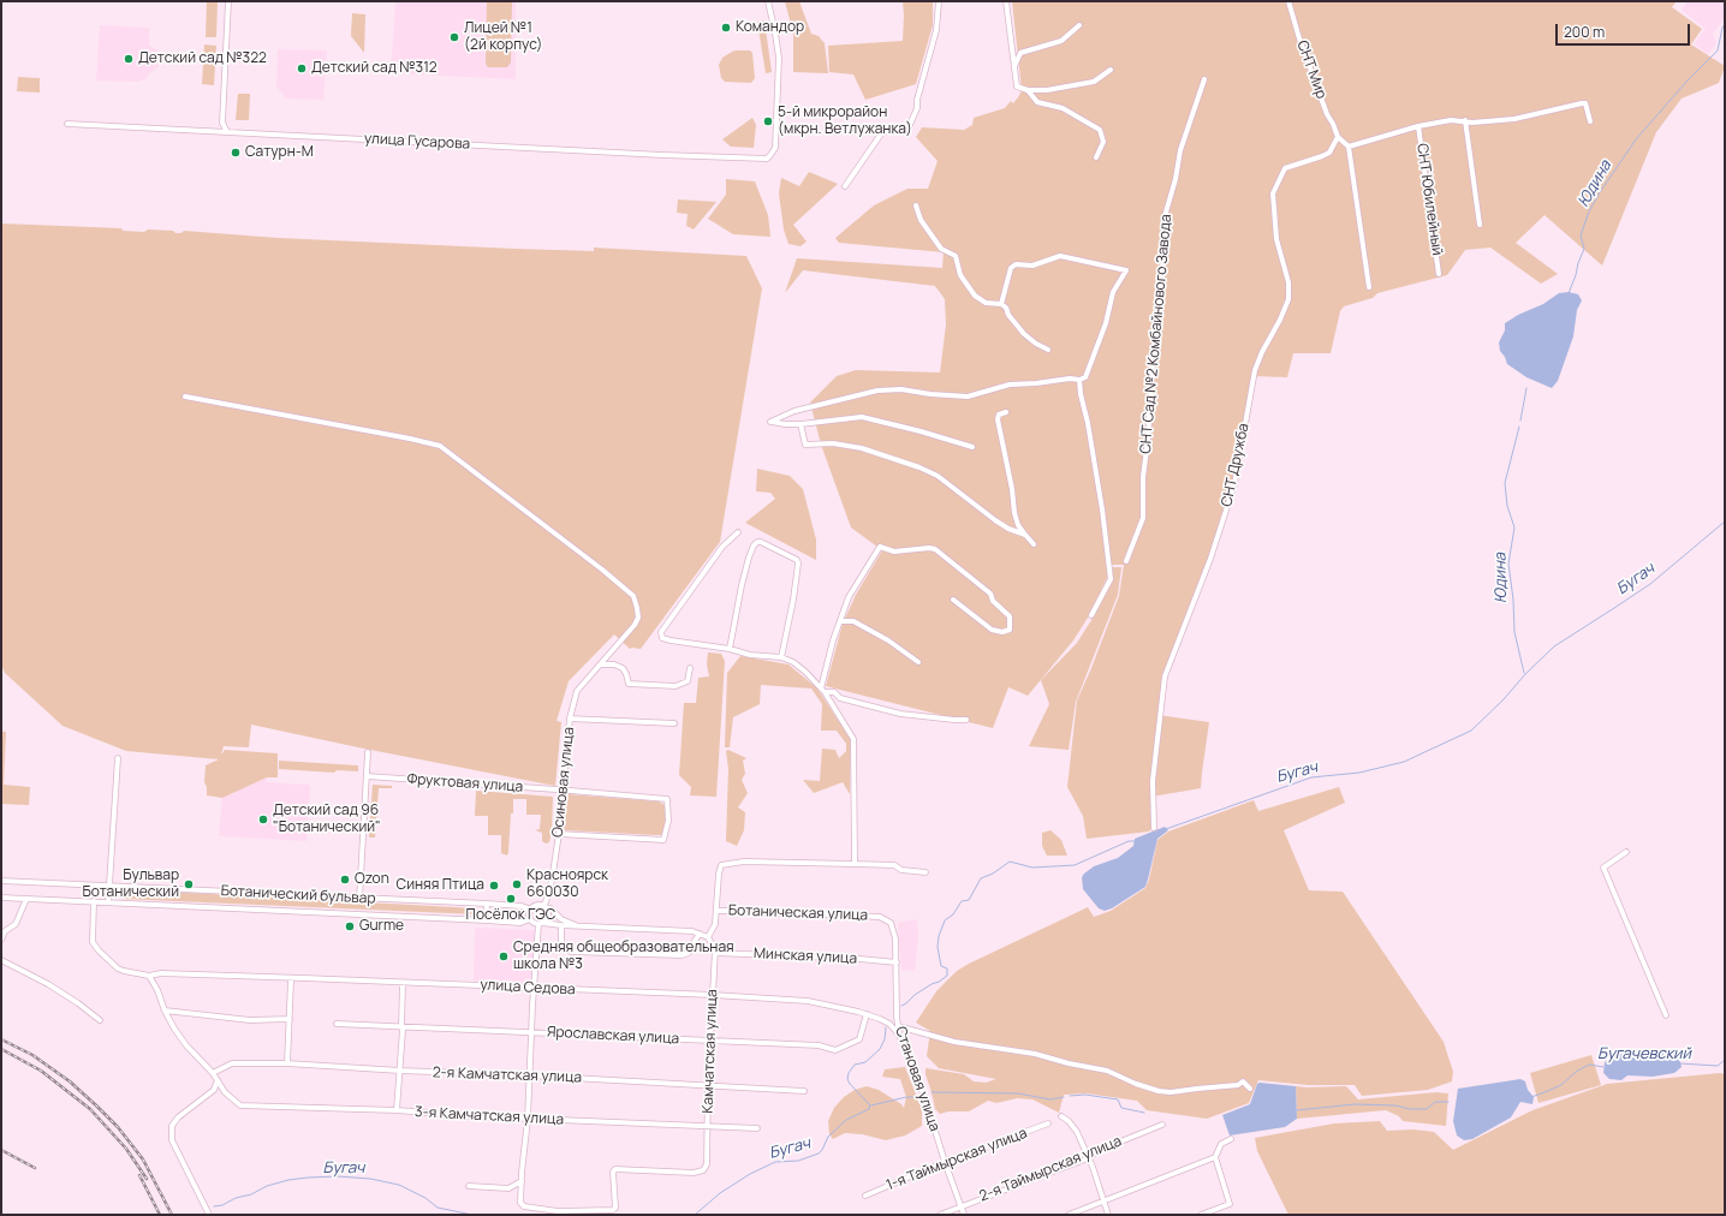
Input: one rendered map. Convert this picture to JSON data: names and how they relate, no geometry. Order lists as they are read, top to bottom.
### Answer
{
  "streets": {
    "street": [
      "СНТ Мир",
      "улица Гусарова",
      "СНТ Юбилейный",
      "СНТ Сад №2 Комбайнового Завода",
      "СНТ Дружба",
      "Осиновая улица",
      "Фруктовая улица",
      "Ботанический бульвар",
      "Ботаническая улица",
      "Минская улица",
      "улица Седова",
      "Ярославская улица",
      "Камчатская улица",
      "2-я Камчатская улица",
      "Становая улица",
      "3-я Камчатская улица",
      "1-я Таймырская улица",
      "2-я Таймырская улица"
    ]
  },
  "crossings": [
    ["СНТ Мир", "СНТ Дружба"],
    ["Осиновая улица", "Фруктовая улица"],
    ["Осиновая улица", "Ботанический бульвар"],
    ["Ботанический бульвар", "улица Седова"],
    ["Ботаническая улица", "Становая улица"],
    ["Минская улица", "Камчатская улица"],
    ["Минская улица", "Становая улица"],
    ["улица Седова", "Ярославская улица"],
    ["улица Седова", "Камчатская улица"],
    ["улица Седова", "Становая улица"],
    ["Ярославская улица", "Камчатская улица"],
    ["Камчатская улица", "2-я Камчатская улица"],
    ["Камчатская улица", "3-я Камчатская улица"],
    ["Становая улица", "1-я Таймырская улица"],
    ["Становая улица", "2-я Таймырская улица"]
  ],
  "water": ["Юдина", "Бугач", "Бугачевский"],
  "places": [
    "Командор",
    "Лицей №1 (2й корпус)",
    "Детский сад №322",
    "Детский сад №312",
    "5-й микрорайон (мкрн. Ветлужанка)",
    "Сатурн-М",
    "Детский сад 96 \"Ботанический\"",
    "Ozon",
    "Бульвар Ботанический",
    "Красноярск 660030",
    "Синяя Птица",
    "Посёлок ГЭС",
    "Gurme",
    "Средняя общеобразовательная школа №3"
  ],
  "scale_bar": "200 m"
}
